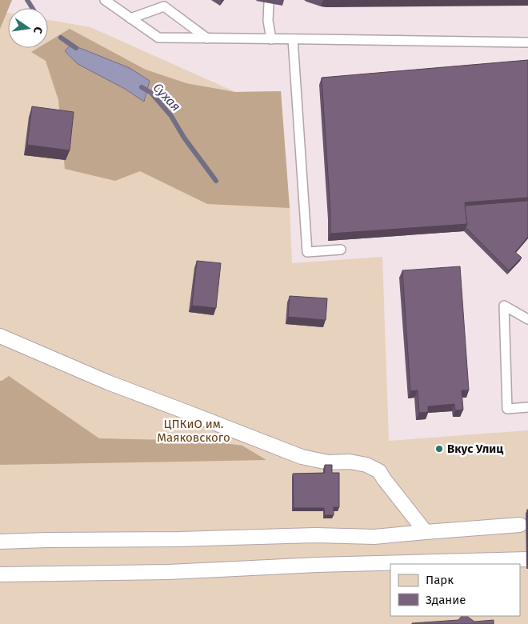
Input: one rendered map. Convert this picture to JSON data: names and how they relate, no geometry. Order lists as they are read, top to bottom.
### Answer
{
  "water": ["Сухая"],
  "parks": ["ЦПКиО им. Маяковского"],
  "places": ["Вкус Улиц"],
  "legend": ["Парк", "Здание"],
  "north": "right"
}
